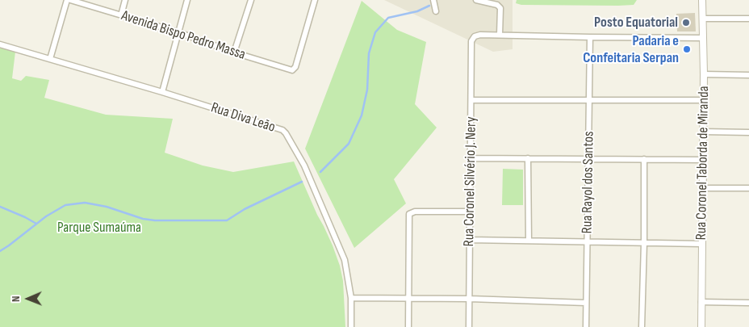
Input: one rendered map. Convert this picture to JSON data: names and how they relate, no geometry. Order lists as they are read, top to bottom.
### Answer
{
  "streets": {
    "street": [
      "Avenida Bispo Pedro Massa",
      "Rua Diva Leão",
      "Rua Coronel Taborda de Miranda",
      "Rua Coronel Silvério J. Nery",
      "Rua Rayol dos Santos"
    ]
  },
  "parks": ["Parque Sumaúma"],
  "places": ["Posto Equatorial", "Padaria e Confeitaria Serpan"],
  "north": "left"
}
